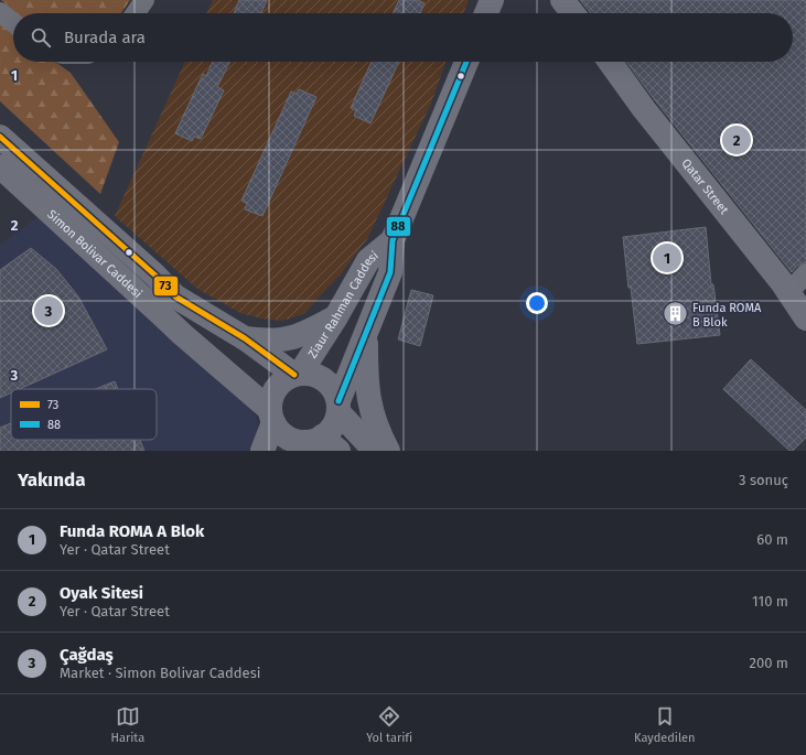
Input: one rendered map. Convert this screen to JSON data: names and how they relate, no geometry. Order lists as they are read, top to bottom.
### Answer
{
  "streets": {
    "main road": ["Qatar Street", "Simon Bolivar Caddesi", "Ziaur Rahman Caddesi"]
  },
  "crossings": [
    ["Simon Bolivar Caddesi", "Ziaur Rahman Caddesi"]
  ],
  "places": {
    "building": ["Funda ROMA B Blok"]
  },
  "lines": ["transit line 88", "transit line 73"],
  "legend": ["73", "88"],
  "page": {
    "search": "Burada ara",
    "pins": ["2", "1", "3"],
    "heading": ["Yakında", "3 sonuç"],
    "list": [
      {
        "mark": "1",
        "name": "Funda ROMA A Blok",
        "note": "Yer · Qatar Street",
        "value": "60 m"
      },
      {
        "mark": "2",
        "name": "Oyak Sitesi",
        "note": "Yer · Qatar Street",
        "value": "110 m"
      },
      {
        "mark": "3",
        "name": "Çağdaş",
        "note": "Market · Simon Bolivar Caddesi",
        "value": "200 m"
      }
    ],
    "nav": ["Harita", "Yol tarifi", "Kaydedilen"]
  },
  "grid": {
    "rows": ["1", "2", "3"]
  }
}
